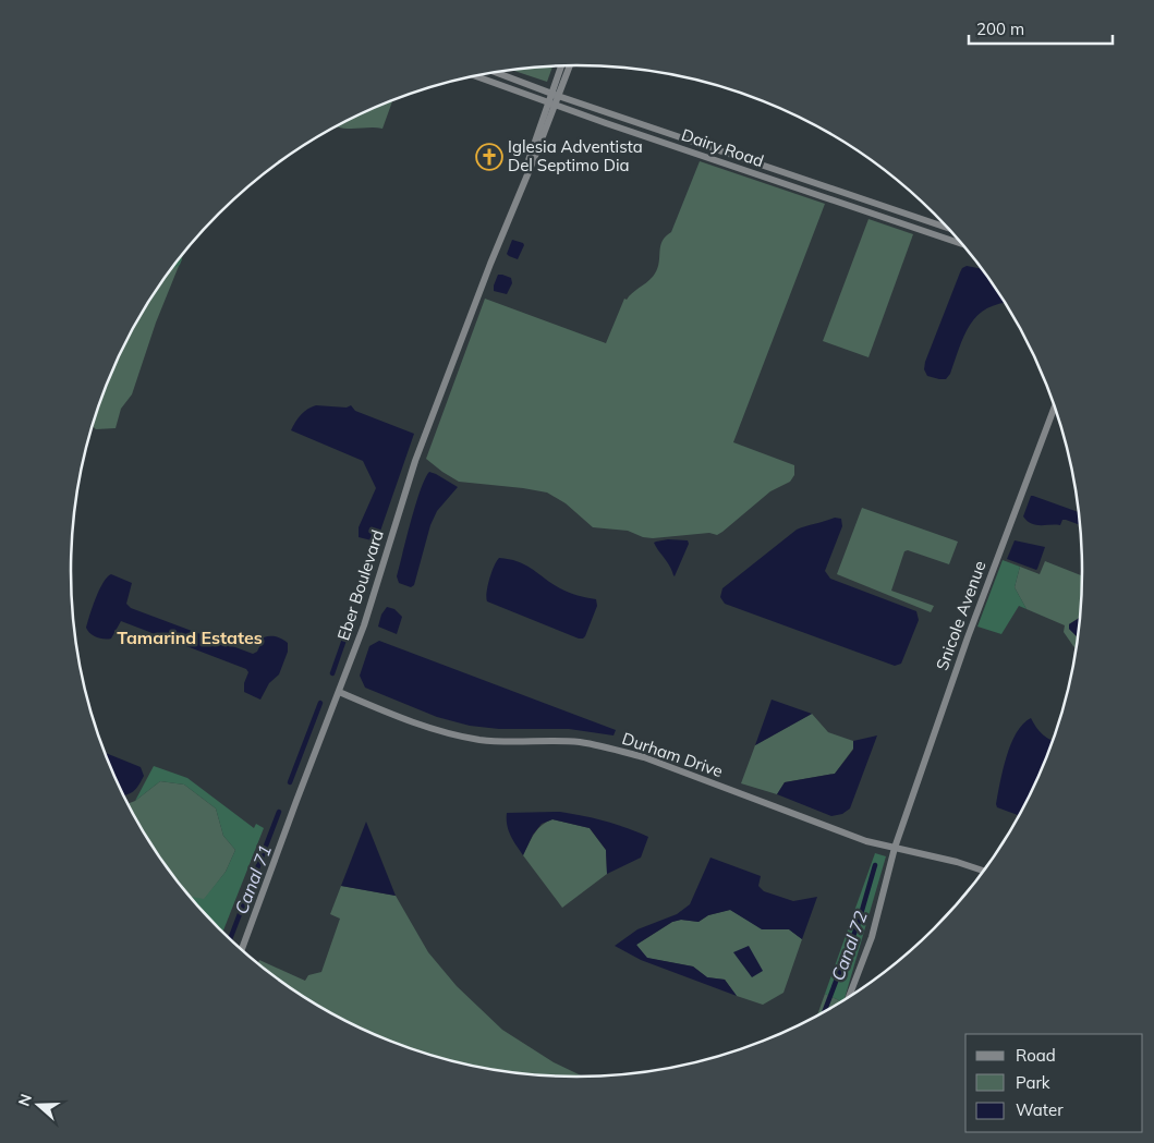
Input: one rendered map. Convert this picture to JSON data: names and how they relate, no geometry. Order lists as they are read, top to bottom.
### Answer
{
  "streets": {
    "street": [
      "Dairy Road",
      "Eber Boulevard",
      "Snicole Avenue",
      "Durham Drive"
    ]
  },
  "crossings": [
    ["Dairy Road", "Eber Boulevard"],
    ["Eber Boulevard", "Durham Drive"],
    ["Snicole Avenue", "Durham Drive"]
  ],
  "districts": ["Tamarind Estates"],
  "water": ["Canal 71", "Canal 72"],
  "places": {
    "church": ["Iglesia Adventista Del Septimo Dia"]
  },
  "legend": ["Road", "Park", "Water"],
  "scale_bar": "200 m",
  "north": "left"
}
